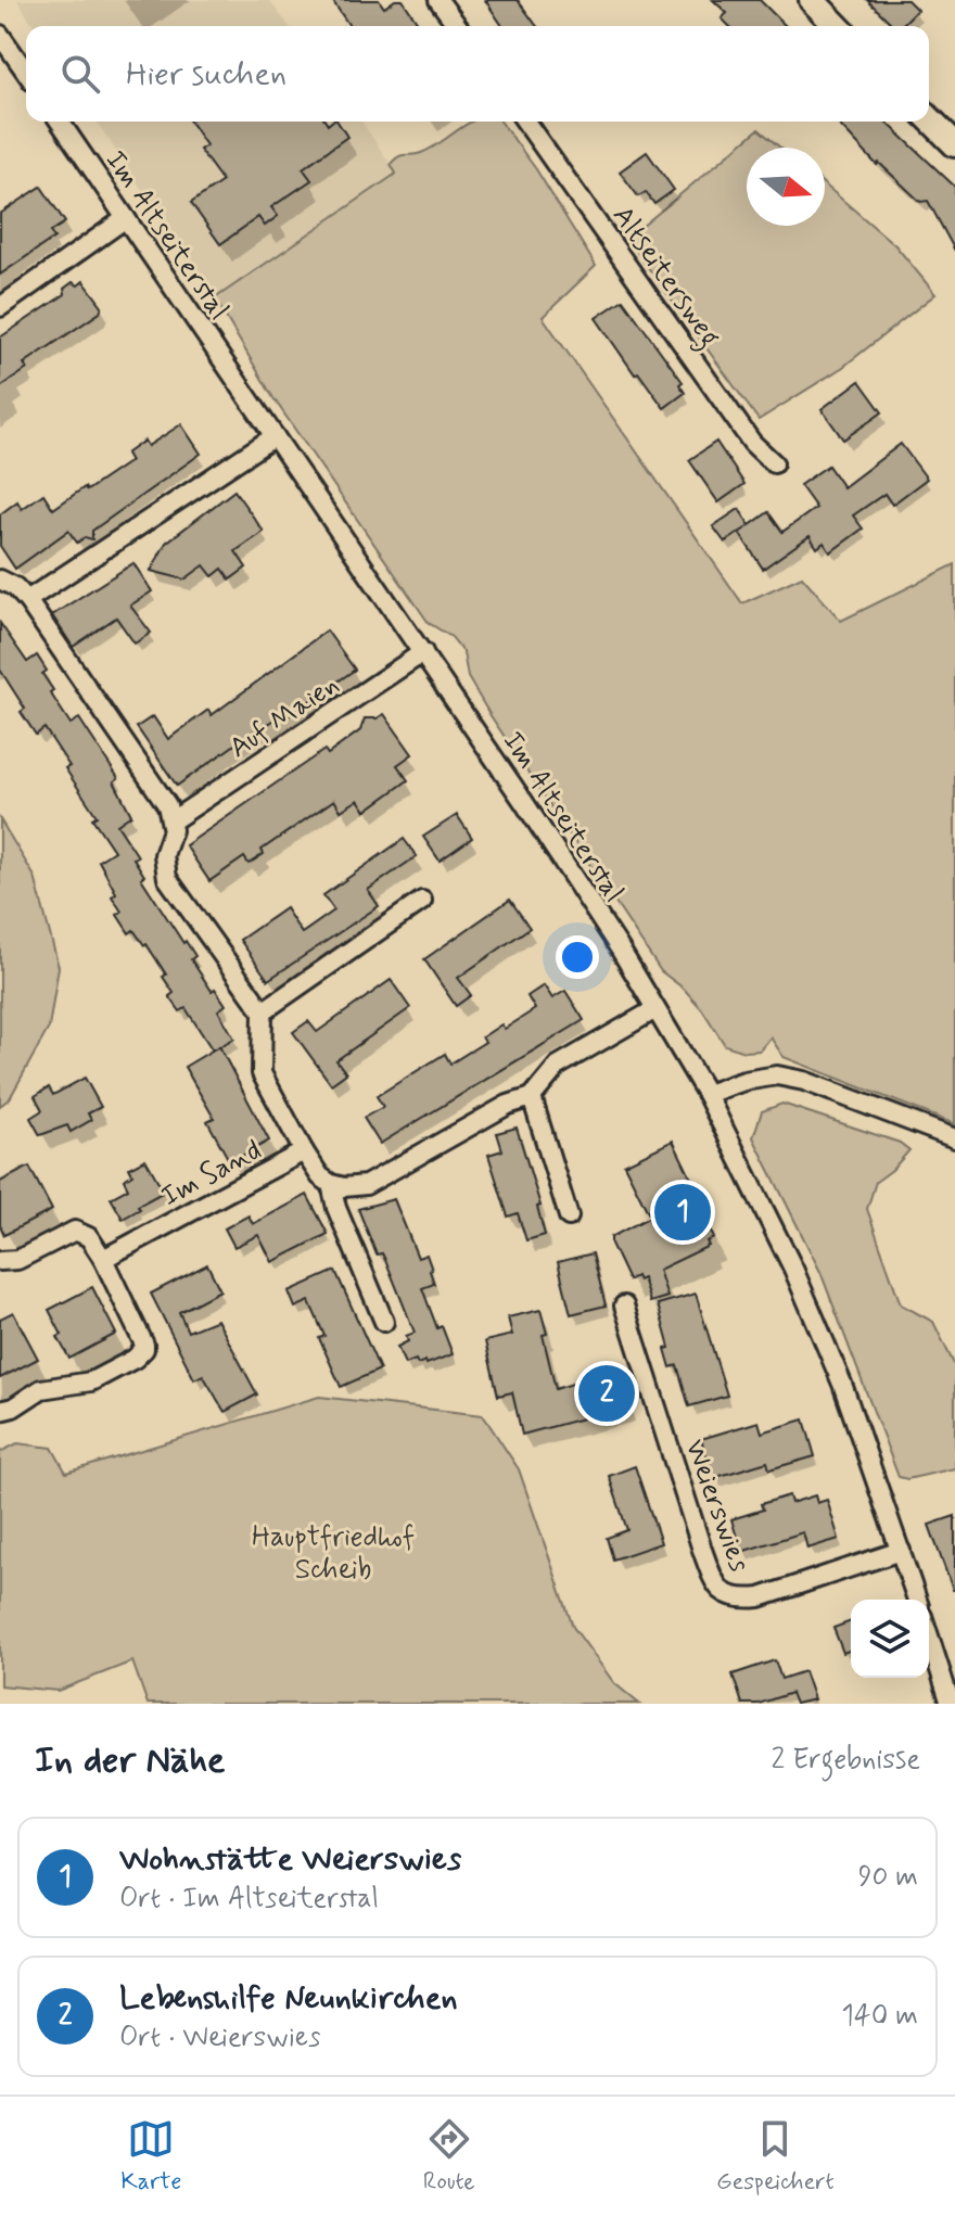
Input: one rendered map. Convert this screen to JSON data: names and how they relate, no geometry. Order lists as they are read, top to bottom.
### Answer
{
  "streets": {
    "street": [
      "Im Altseiterstal",
      "Altseitersweg",
      "Auf Maien",
      "Im Sand",
      "Weierswies"
    ]
  },
  "crossings": [
    ["Im Altseiterstal", "Auf Maien"],
    ["Im Altseiterstal", "Weierswies"]
  ],
  "parks": ["Hauptfriedhof Scheib"],
  "north": "right",
  "page": {
    "search": "Hier suchen",
    "pins": ["1", "2"],
    "heading": ["In der Nähe", "2 Ergebnisse"],
    "list": [
      {
        "mark": "1",
        "name": "Wohnstätte Weierswies",
        "note": "Ort · Im Altseiterstal",
        "value": "90 m"
      },
      {
        "mark": "2",
        "name": "Lebenshilfe Neunkirchen",
        "note": "Ort · Weierswies",
        "value": "140 m"
      }
    ],
    "nav": ["Karte", "Route", "Gespeichert"]
  }
}
